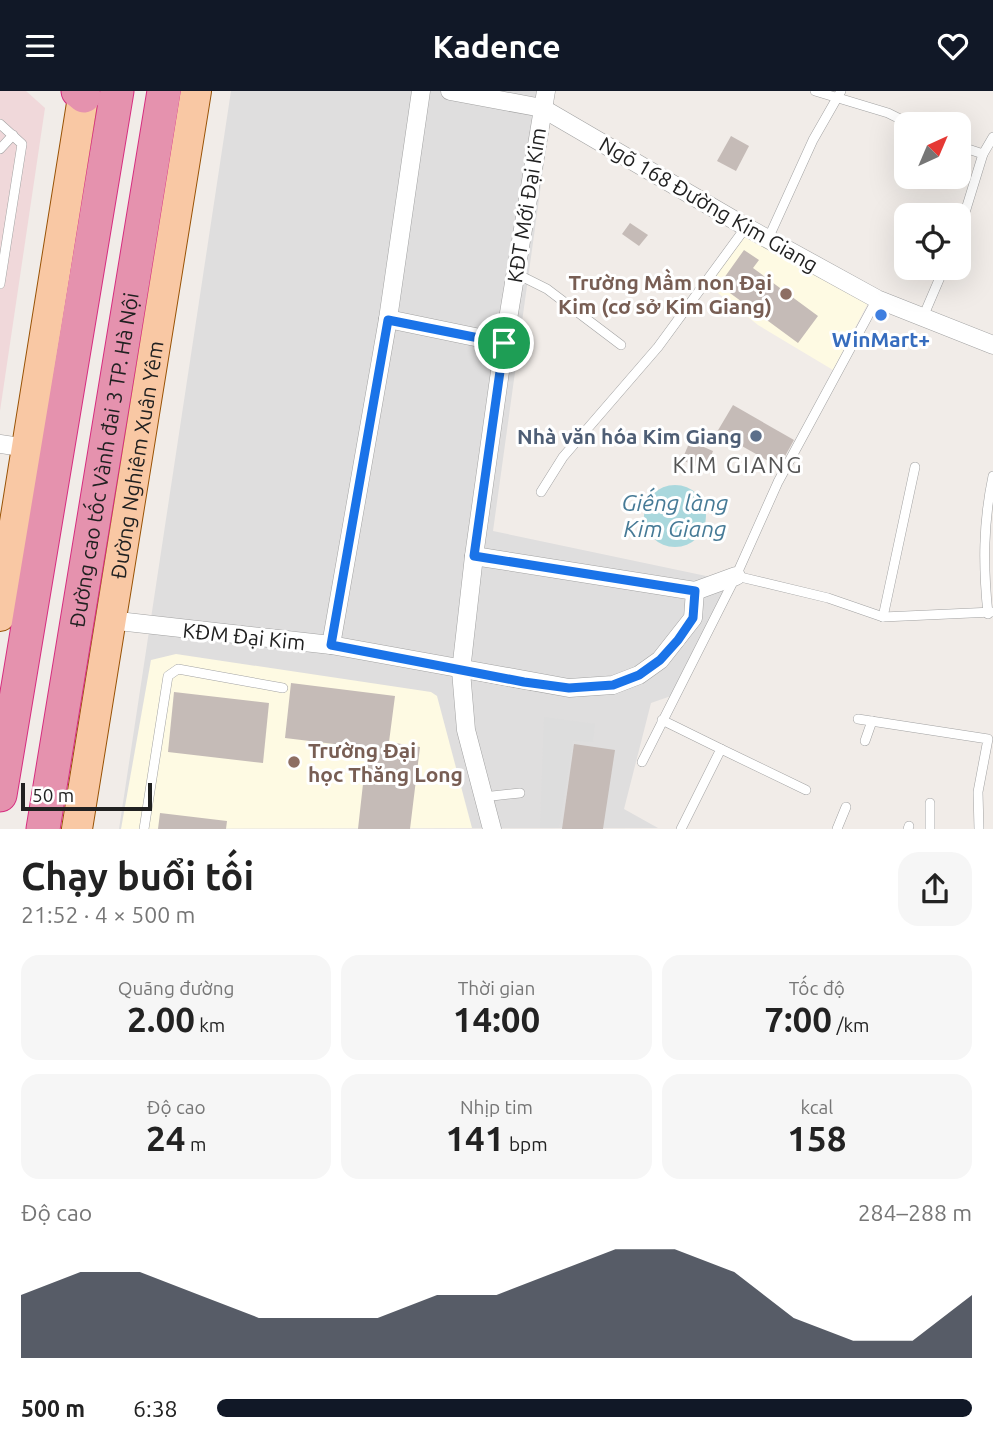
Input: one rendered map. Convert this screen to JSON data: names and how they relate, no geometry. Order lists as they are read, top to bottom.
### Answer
{
  "streets": {
    "highway": ["Đường cao tốc Vành đai 3 TP. Hà Nội"],
    "main road": ["Đường Nghiêm Xuân Yêm"],
    "street": ["Ngõ 168 Đường Kim Giang", "KĐT Mới Đại Kim", "KĐM Đại Kim"]
  },
  "crossings": [
    ["Ngõ 168 Đường Kim Giang", "KĐT Mới Đại Kim"],
    ["KĐT Mới Đại Kim", "KĐM Đại Kim"],
    ["Đường Nghiêm Xuân Yêm", "KĐM Đại Kim"]
  ],
  "districts": ["KIM GIANG"],
  "water": ["Giếng làng Kim Giang"],
  "places": [
    "Trường Mầm non Đại Kim (cơ sở Kim Giang)",
    "WinMart+",
    "Nhà văn hóa Kim Giang",
    "Trường Đại học Thăng Long"
  ],
  "scale_bar": "50 m",
  "north": "top right",
  "page": {
    "header": "Kadence",
    "scale": "50 m",
    "heading": ["Chạy buổi tối", "21:52 · 4 × 500 m"],
    "stats": [
      ["Quãng đường", "2.00 km"],
      ["Thời gian", "14:00"],
      ["Tốc độ", "7:00 /km"],
      ["Độ cao", "24 m"],
      ["Nhịp tim", "141 bpm"],
      ["kcal", "158"]
    ],
    "chart": ["Độ cao", "284–288 m"],
    "list": [
      {
        "name": "500 m",
        "note": "6:38"
      }
    ]
  }
}
